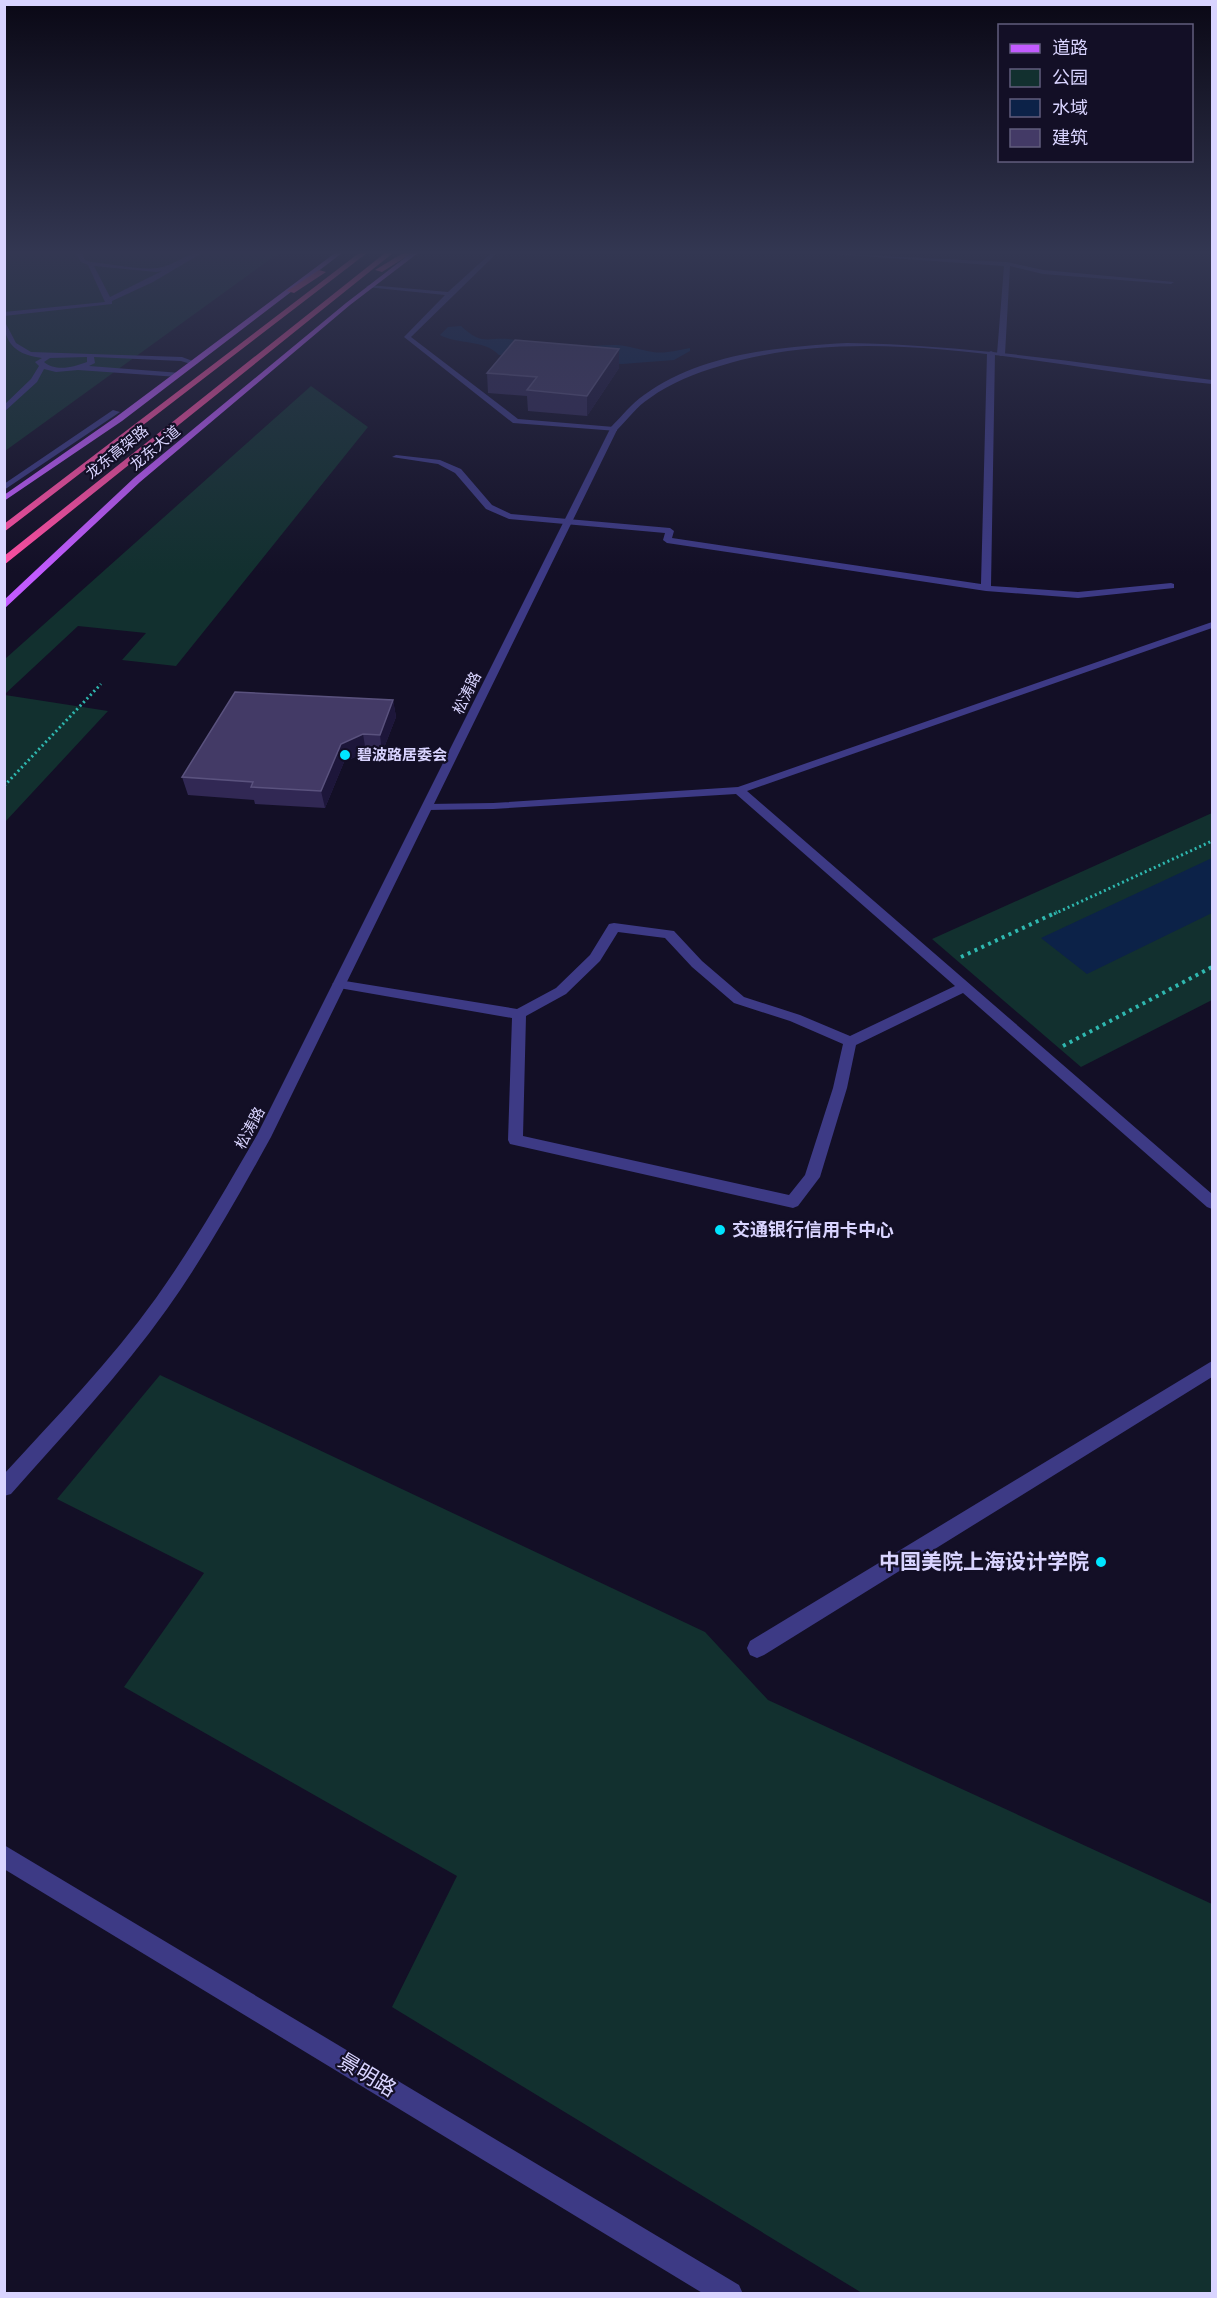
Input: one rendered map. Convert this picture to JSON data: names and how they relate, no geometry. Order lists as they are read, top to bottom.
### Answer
{
  "streets": {
    "highway": ["龙东高架路"],
    "main road": ["龙东大道"],
    "street": ["松涛路", "景明路"]
  },
  "places": ["碧波路居委会", "交通银行信用卡中心", "中国美院上海设计学院"],
  "legend": [
    "道路",
    "公园",
    "水域",
    "建筑"
  ]
}
